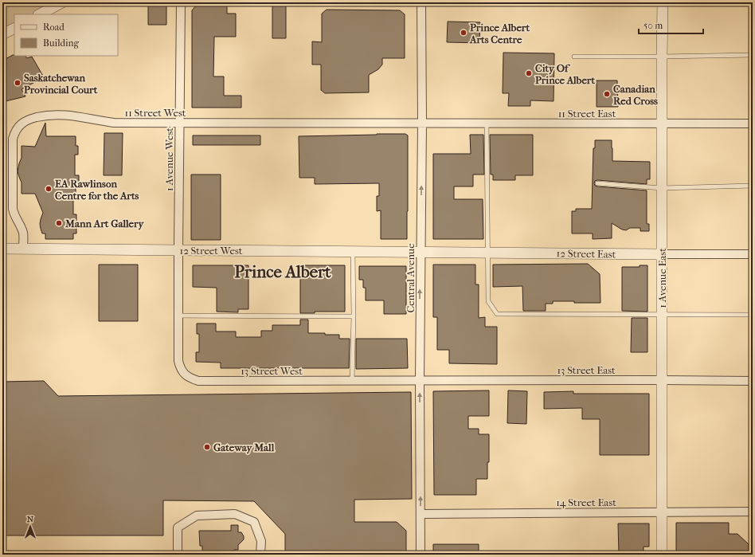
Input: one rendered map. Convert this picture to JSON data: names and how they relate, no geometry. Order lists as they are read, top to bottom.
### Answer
{
  "streets": {
    "street": [
      "11 Street West",
      "11 Street East",
      "1 Avenue West",
      "12 Street West",
      "12 Street East",
      "Central Avenue",
      "1 Avenue East",
      "13 Street East",
      "13 Street West",
      "14 Street East"
    ]
  },
  "crossings": [
    ["11 Street West", "11 Street East"],
    ["11 Street West", "1 Avenue West"],
    ["11 Street West", "12 Street West"],
    ["11 Street West", "Central Avenue"],
    ["11 Street East", "Central Avenue"],
    ["11 Street East", "1 Avenue East"],
    ["1 Avenue West", "12 Street West"],
    ["1 Avenue West", "13 Street West"],
    ["12 Street West", "12 Street East"],
    ["12 Street West", "Central Avenue"],
    ["12 Street East", "Central Avenue"],
    ["12 Street East", "1 Avenue East"],
    ["Central Avenue", "13 Street East"],
    ["Central Avenue", "13 Street West"],
    ["Central Avenue", "14 Street East"],
    ["1 Avenue East", "13 Street East"],
    ["1 Avenue East", "14 Street East"],
    ["13 Street East", "13 Street West"]
  ],
  "one_way": ["Central Avenue"],
  "districts": ["Prince Albert"],
  "places": [
    "Prince Albert Arts Centre",
    "City Of Prince Albert",
    "Saskatchewan Provincial Court",
    "Canadian Red Cross",
    "EA Rawlinson Centre for the Arts",
    "Mann Art Gallery",
    "Gateway Mall"
  ],
  "legend": ["Road", "Building"],
  "scale_bar": "50 m",
  "north": "top"
}
